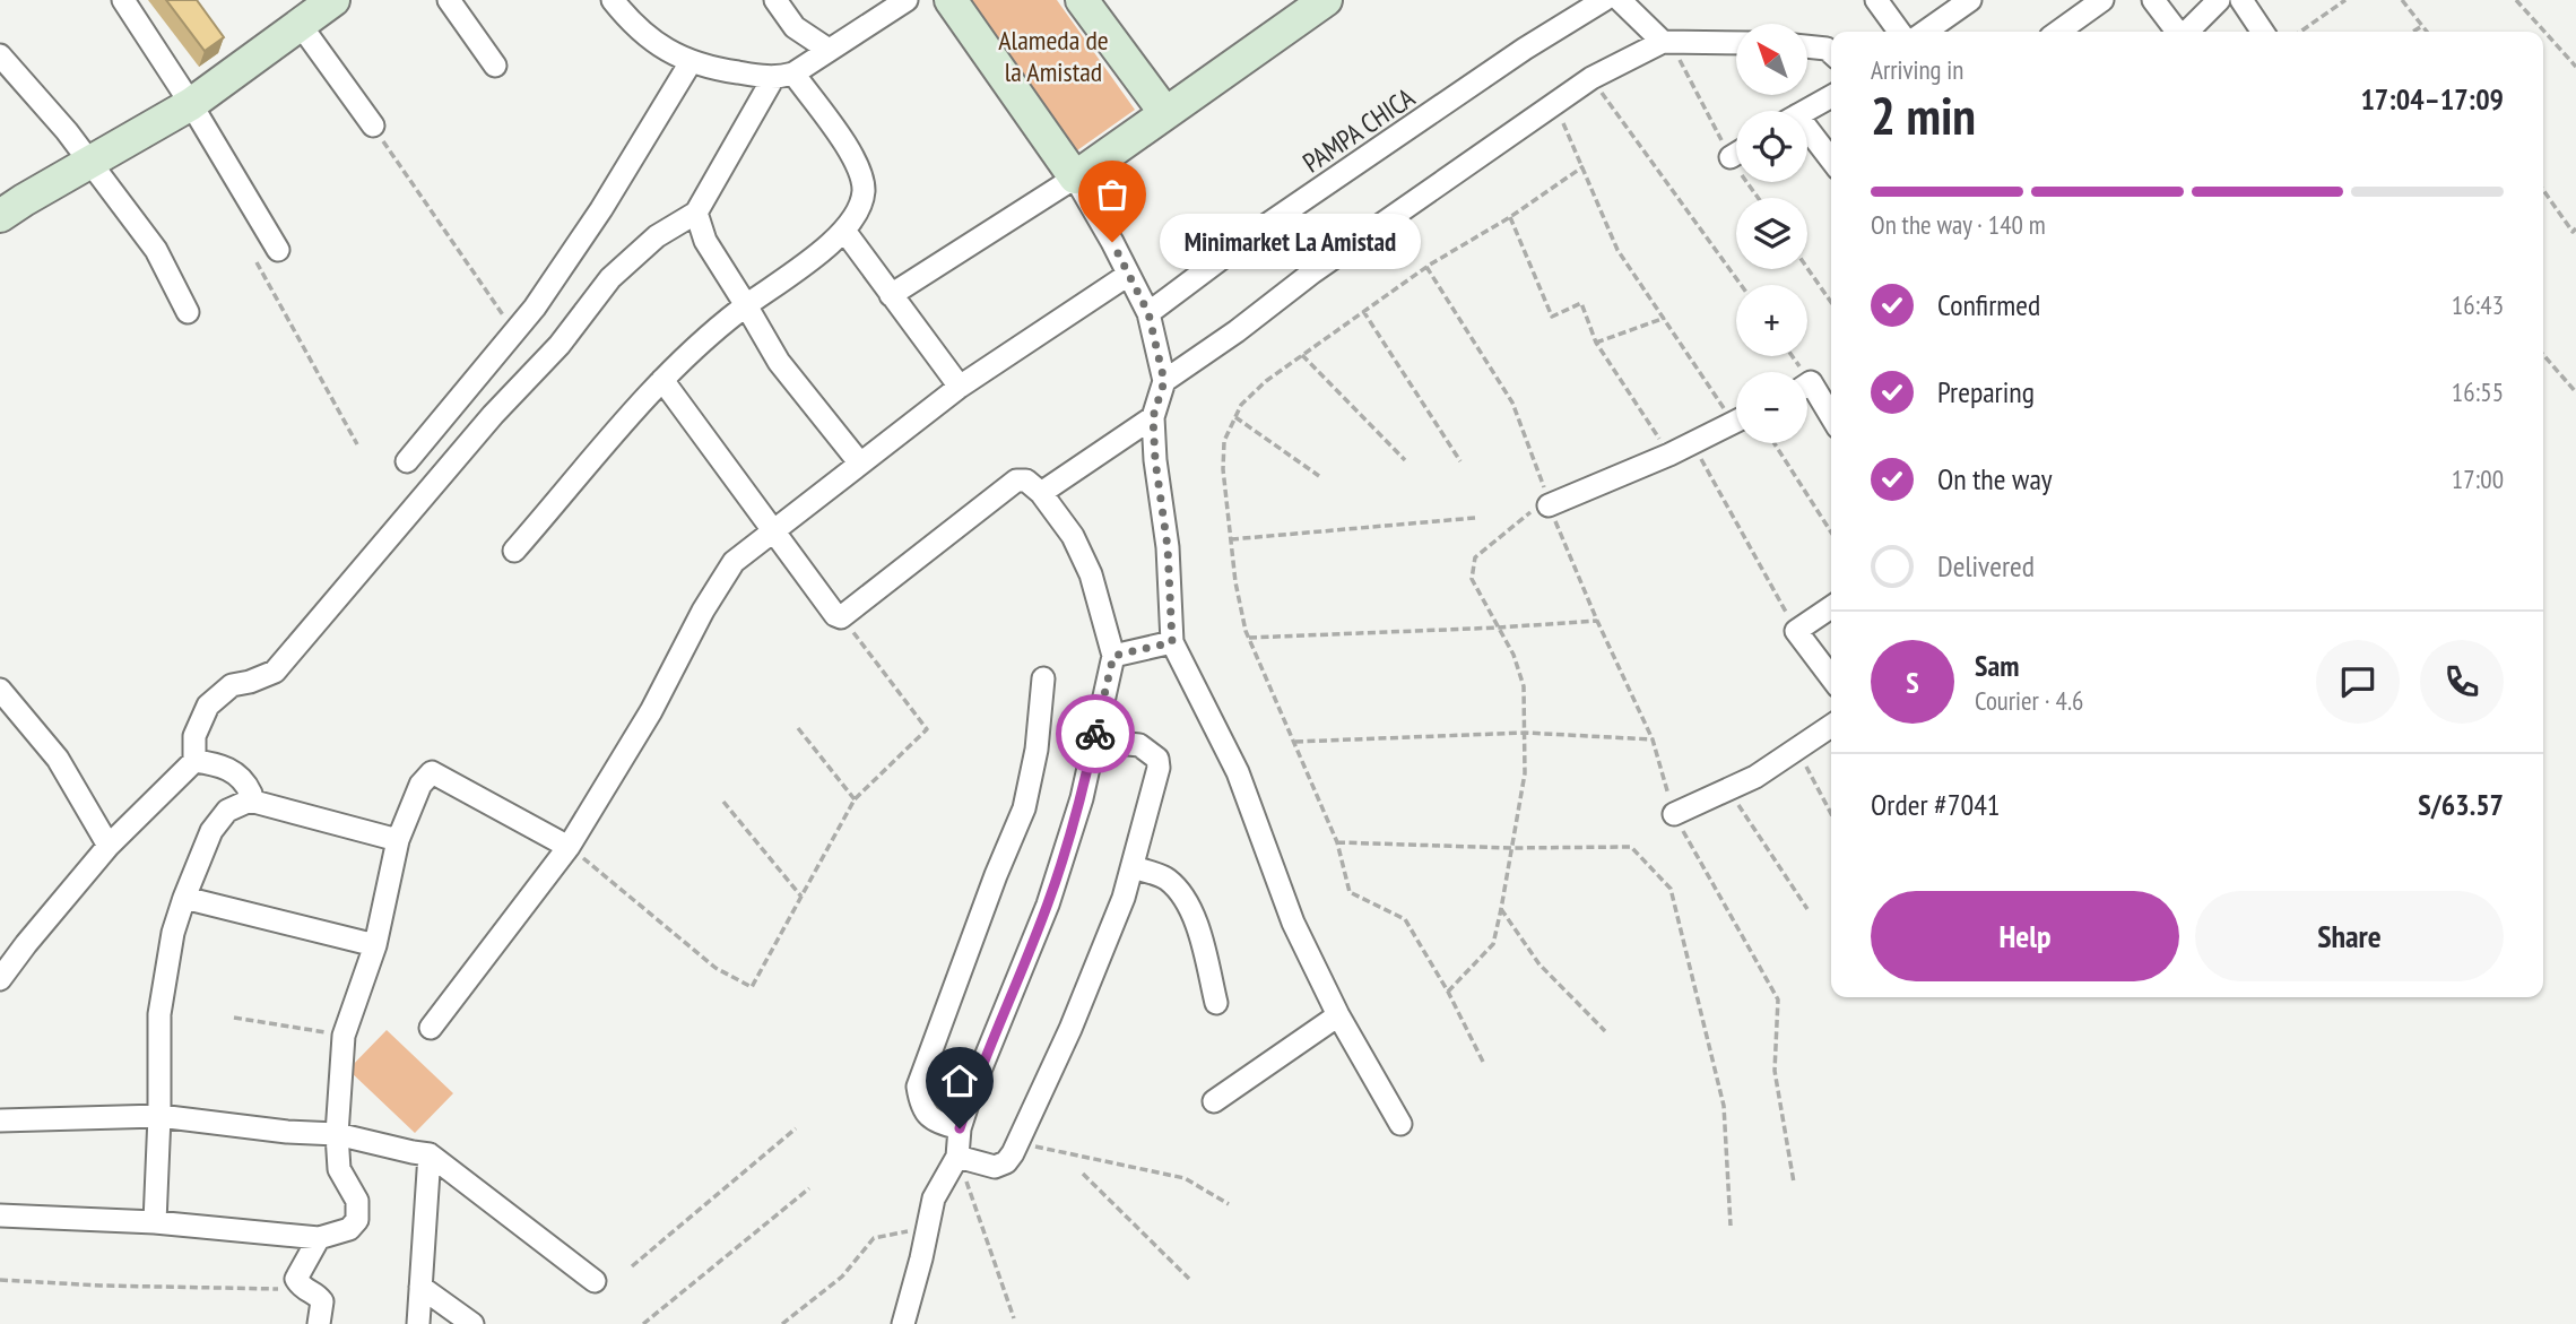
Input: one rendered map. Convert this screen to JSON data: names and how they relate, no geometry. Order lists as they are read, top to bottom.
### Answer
{
  "streets": {
    "street": ["PAMPA CHICA"]
  },
  "parks": ["Alameda de la Amistad"],
  "places": ["Minimarket La Amistad"],
  "north": "top left",
  "page": {
    "map_buttons": ["+", "−"],
    "heading": ["2 min", "Arriving in", "17:04–17:09"],
    "panel": [
      "Sam",
      "Courier · 4.6",
      "Order #7041",
      "S/63.57"
    ],
    "bar": "On the way · 140 m",
    "bubble": "Minimarket La Amistad",
    "list": [
      ["Confirmed", "16:43"],
      ["Preparing", "16:55"],
      ["On the way", "17:00"],
      "Delivered"
    ],
    "round": "S",
    "buttons": ["Help", "Share"]
  }
}
